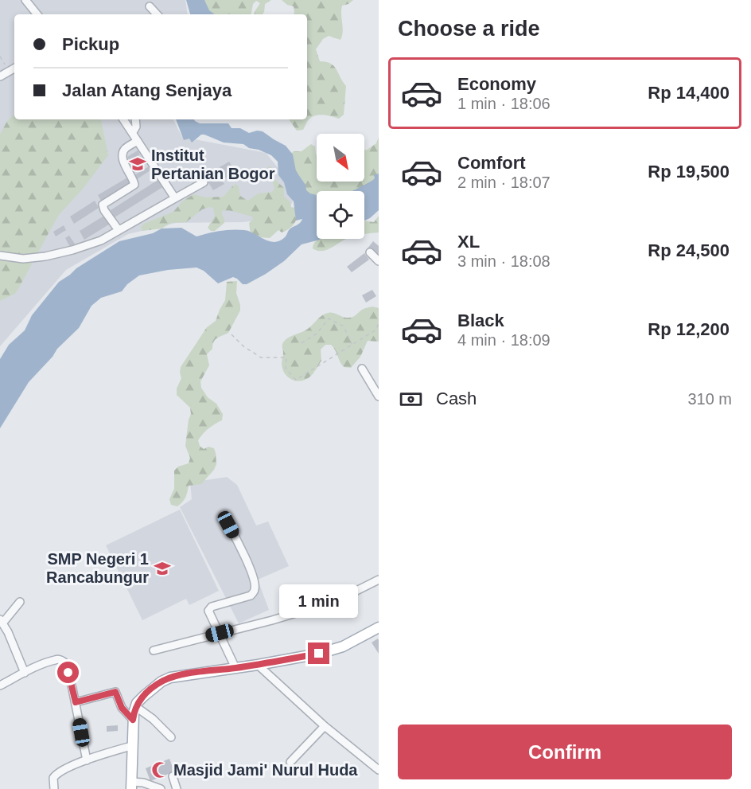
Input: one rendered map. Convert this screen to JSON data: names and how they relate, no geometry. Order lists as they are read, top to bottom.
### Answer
{
  "places": {
    "school or university": ["Institut Pertanian Bogor", "SMP Negeri 1 Rancabungur"],
    "mosque": ["Masjid Jami' Nurul Huda"]
  },
  "north": "bottom right",
  "page": {
    "heading": "Choose a ride",
    "banner": ["Pickup", "Jalan Atang Senjaya"],
    "list": [
      {
        "name": "Economy",
        "note": "1 min · 18:06",
        "value": "Rp 14,400"
      },
      {
        "name": "Comfort",
        "note": "2 min · 18:07",
        "value": "Rp 19,500"
      },
      {
        "name": "XL",
        "note": "3 min · 18:08",
        "value": "Rp 24,500"
      },
      {
        "name": "Black",
        "note": "4 min · 18:09",
        "value": "Rp 12,200"
      }
    ],
    "pay": ["Cash", "310 m"],
    "bubble": "1 min",
    "buttons": "Confirm"
  }
}
